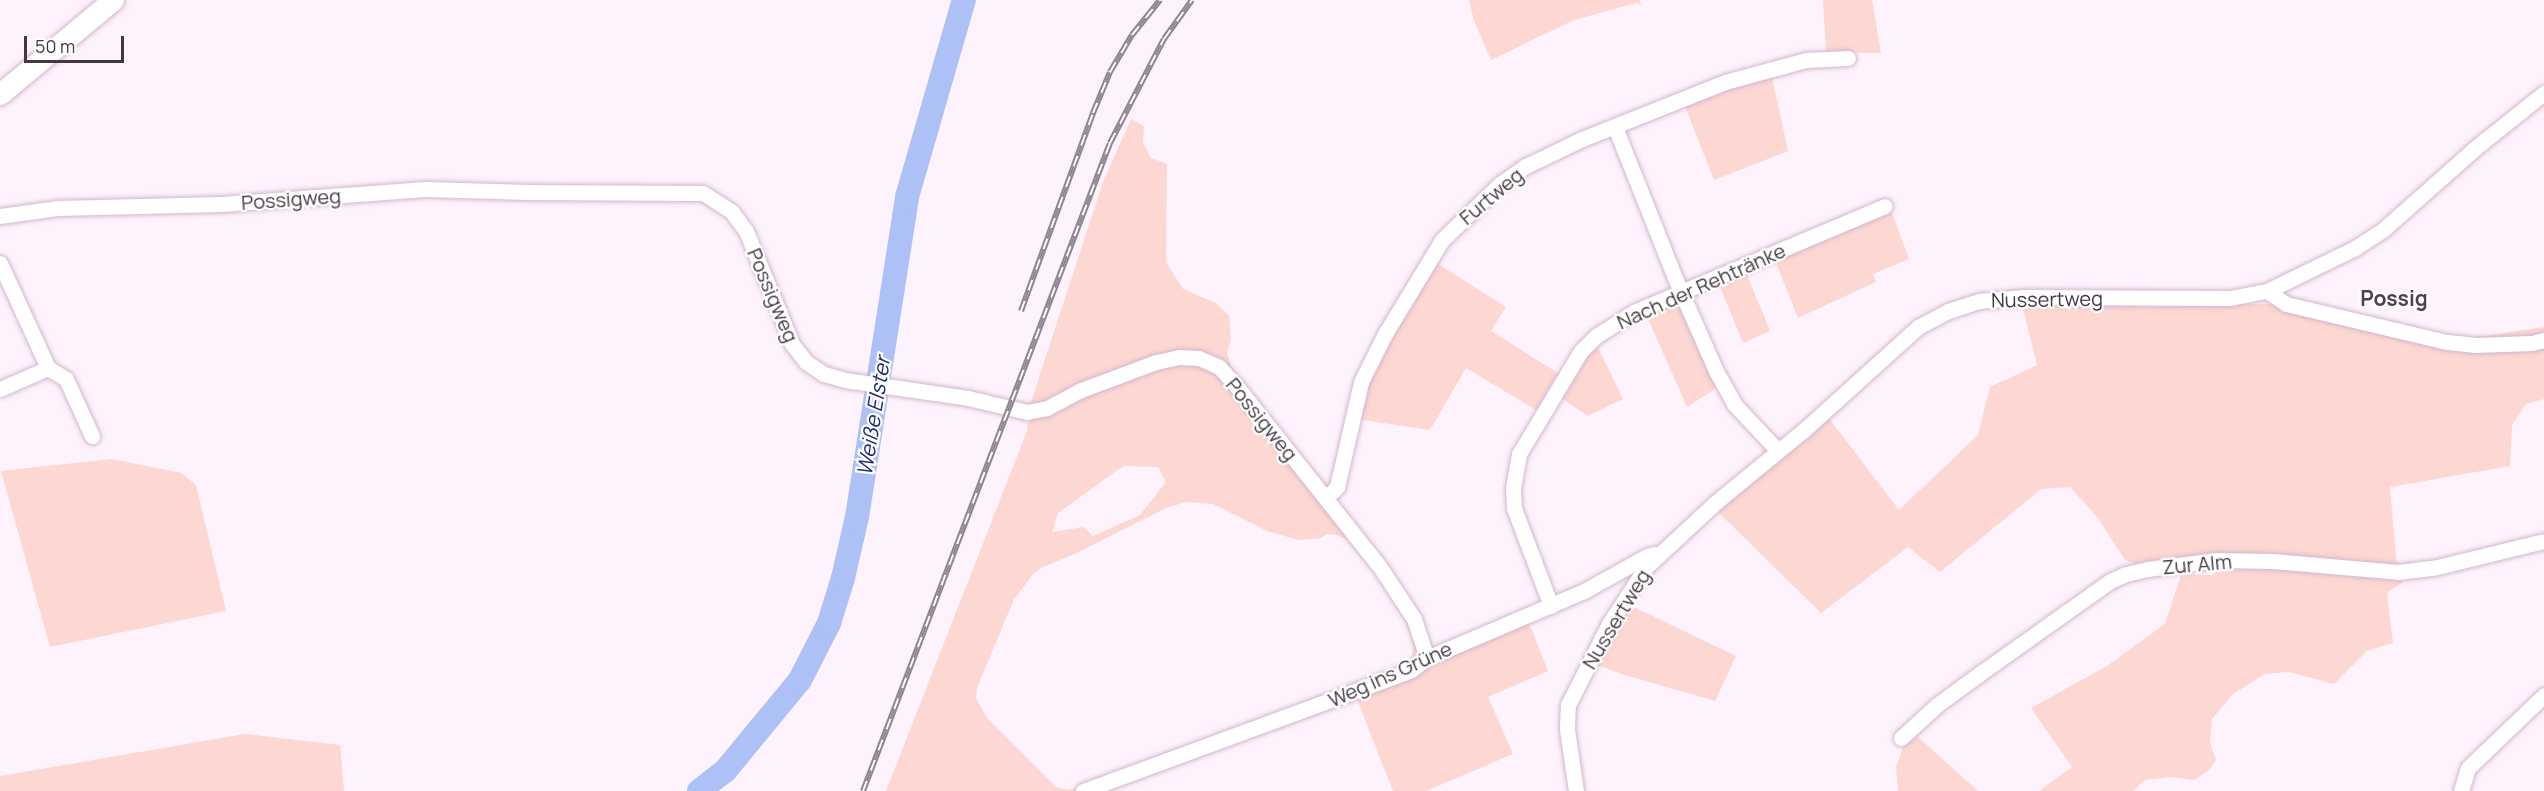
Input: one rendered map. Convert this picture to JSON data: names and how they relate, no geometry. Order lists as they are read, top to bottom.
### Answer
{
  "streets": {
    "street": [
      "Furtweg",
      "Possigweg",
      "Nach der Rehtränke",
      "Nussertweg",
      "Zur Alm",
      "Weg ins Grüne"
    ]
  },
  "crossings": [
    ["Furtweg", "Possigweg"],
    ["Possigweg", "Weg ins Grüne"],
    ["Nach der Rehtränke", "Weg ins Grüne"],
    ["Nussertweg", "Weg ins Grüne"]
  ],
  "districts": ["Possig"],
  "water": ["Weiße Elster"],
  "scale_bar": "50 m"
}
